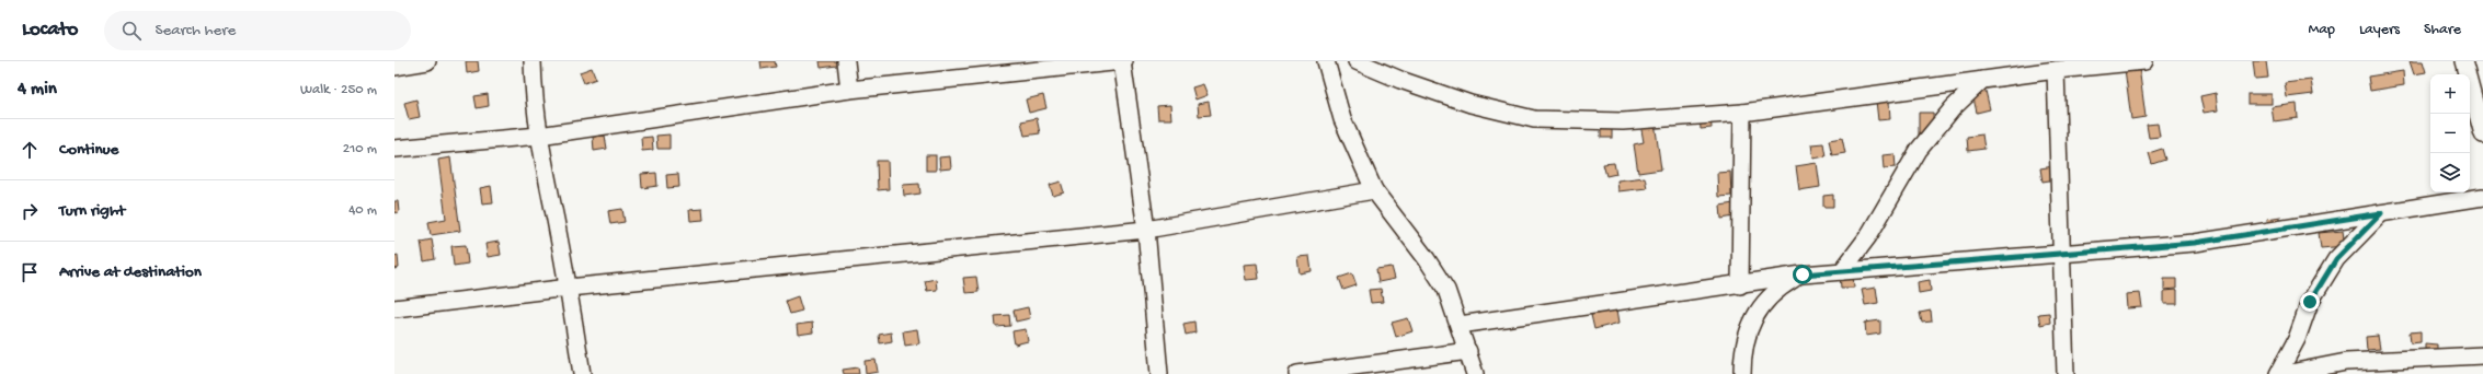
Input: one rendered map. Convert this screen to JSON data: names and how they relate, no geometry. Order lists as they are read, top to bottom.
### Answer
{
  "page": {
    "header": "Locato",
    "search": "Search here",
    "nav": ["Map", "Layers", "Share"],
    "heading": ["4 min", "Walk · 250 m"],
    "map_buttons": ["+", "−"],
    "list": [
      ["Continue", "210 m"],
      ["Turn right", "40 m"],
      "Arrive at destination"
    ]
  }
}
